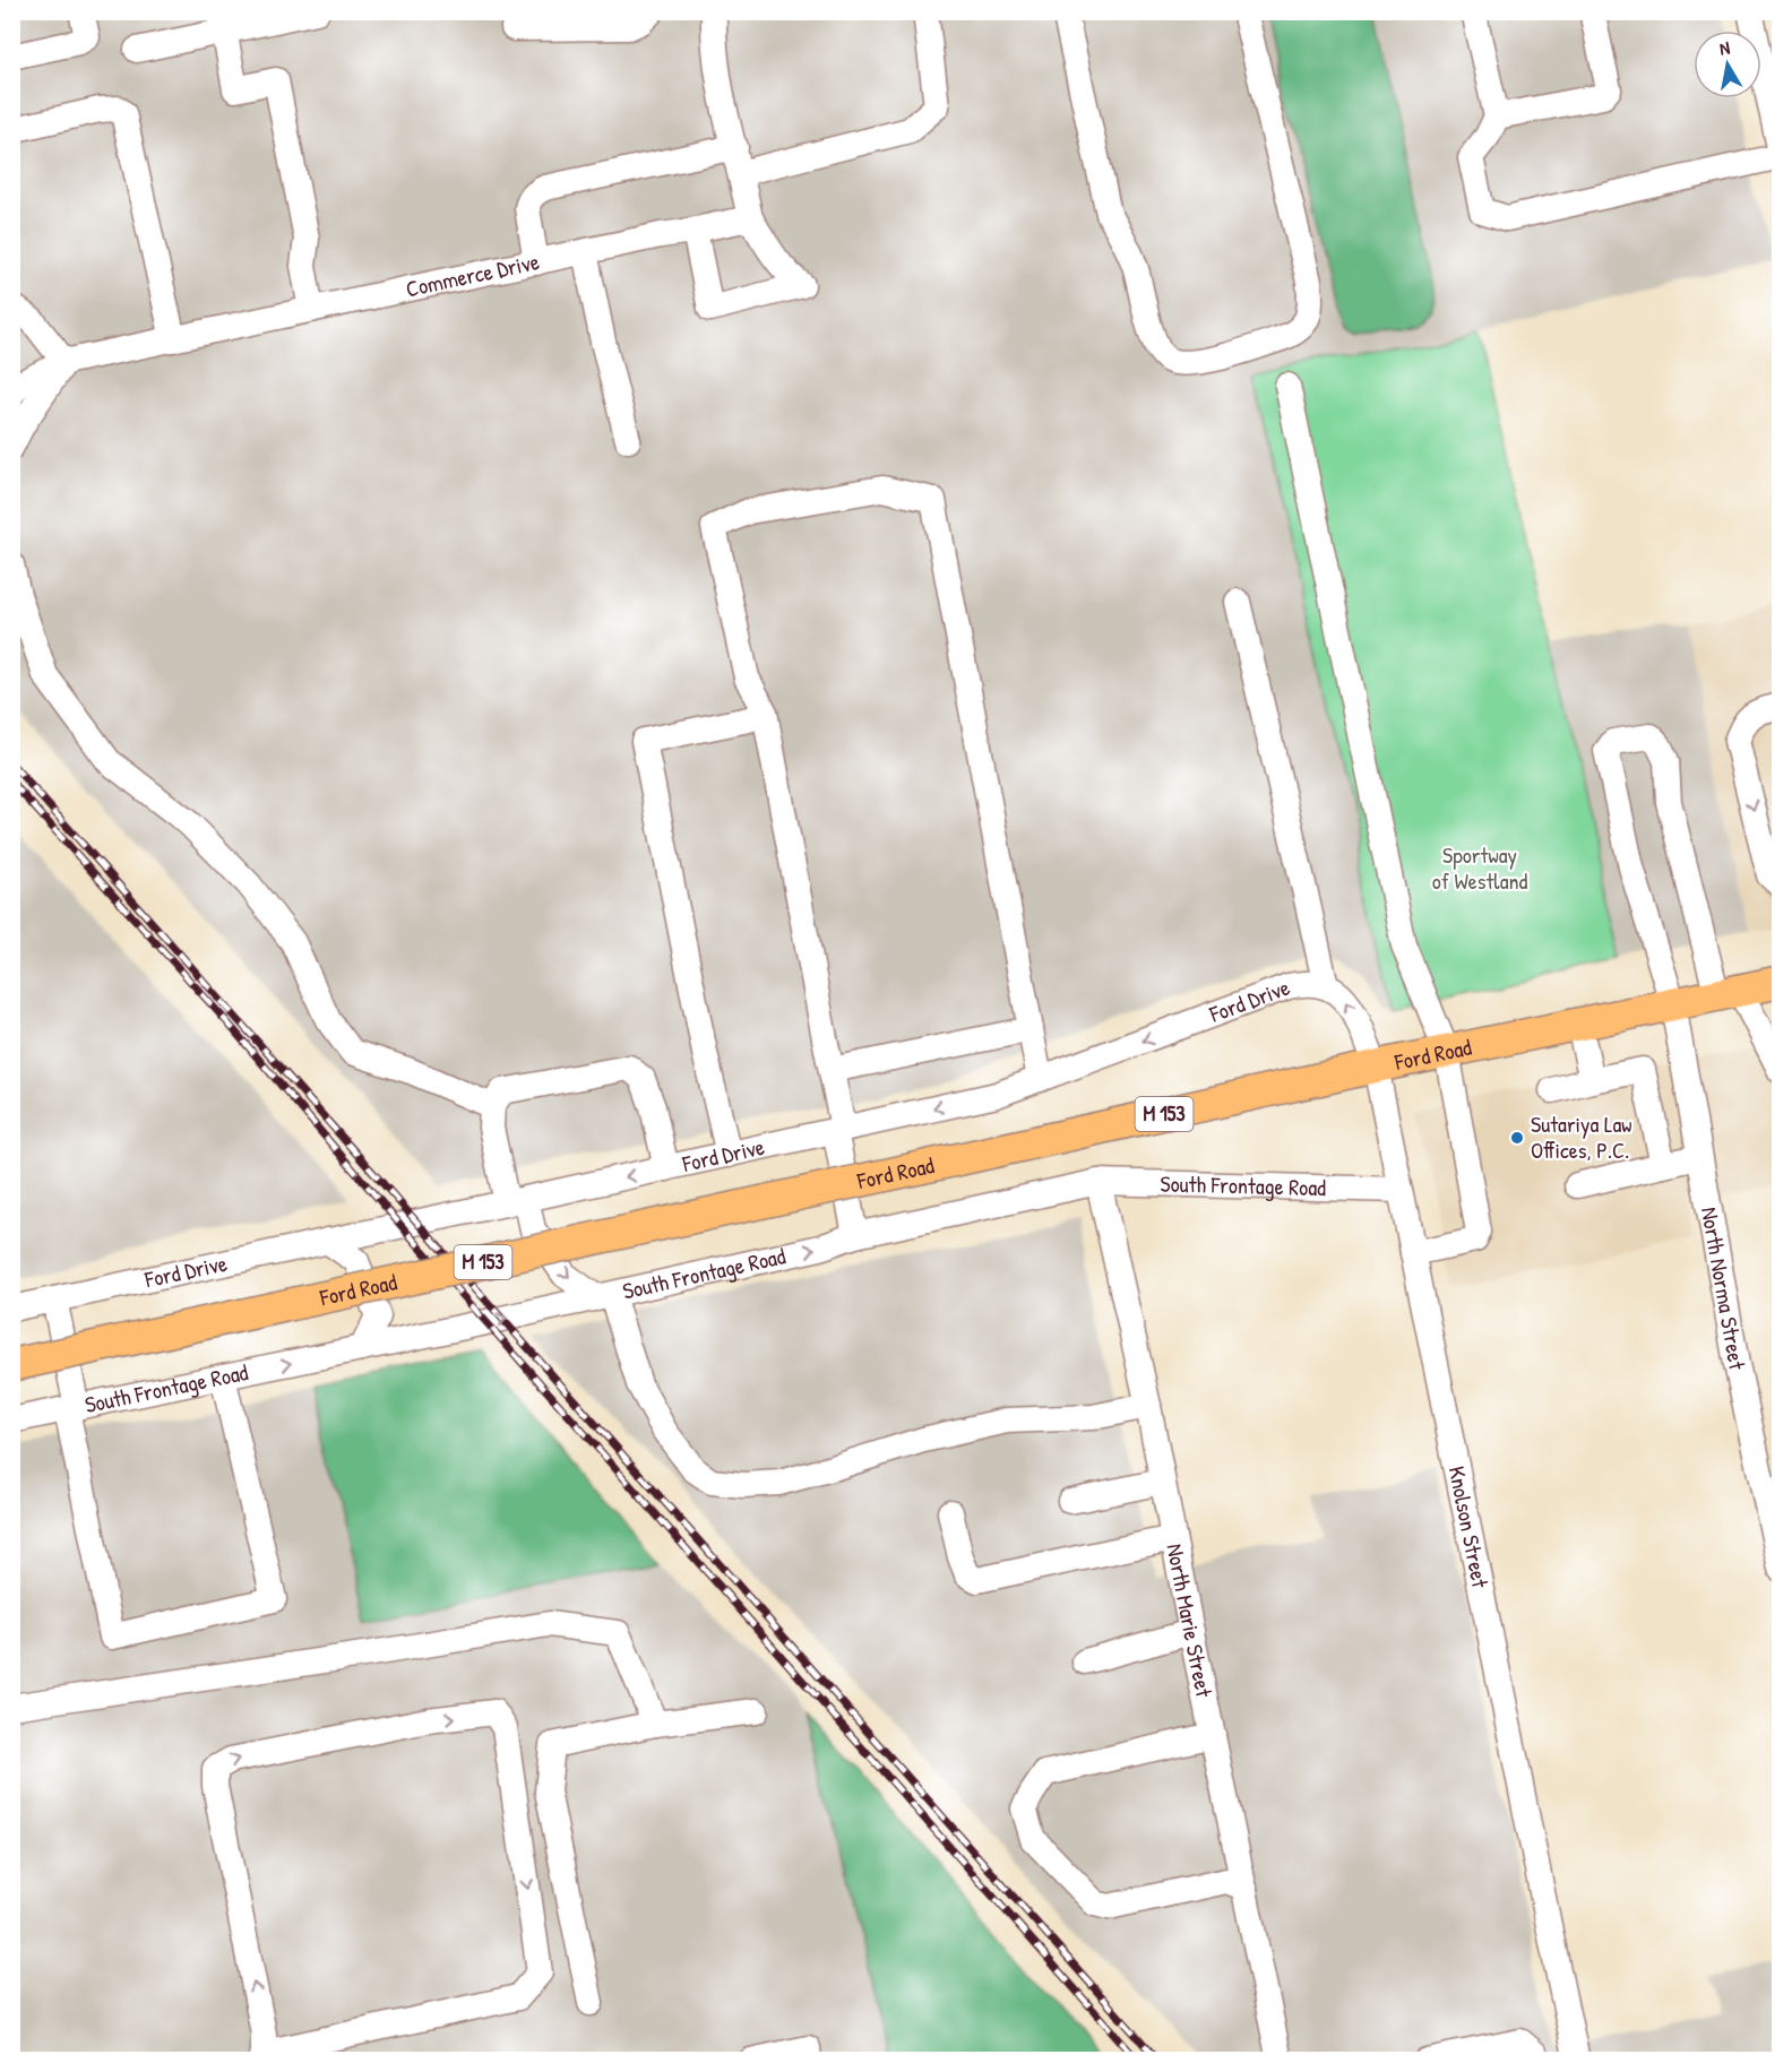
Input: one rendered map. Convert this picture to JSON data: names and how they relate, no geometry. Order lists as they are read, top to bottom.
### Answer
{
  "streets": {
    "main road": ["Ford Road", "M 153"],
    "street": [
      "Commerce Drive",
      "Ford Drive",
      "South Frontage Road",
      "North Norma Street",
      "Knolson Street",
      "North Marie Street"
    ]
  },
  "crossings": [
    ["Ford Road", "North Norma Street"],
    ["Ford Road", "Knolson Street"],
    ["South Frontage Road", "Knolson Street"],
    ["South Frontage Road", "North Marie Street"]
  ],
  "one_way": ["South Frontage Road"],
  "parks": ["Sportway of Westland"],
  "places": ["Sutariya Law Offices, P.C."],
  "north": "top"
}
